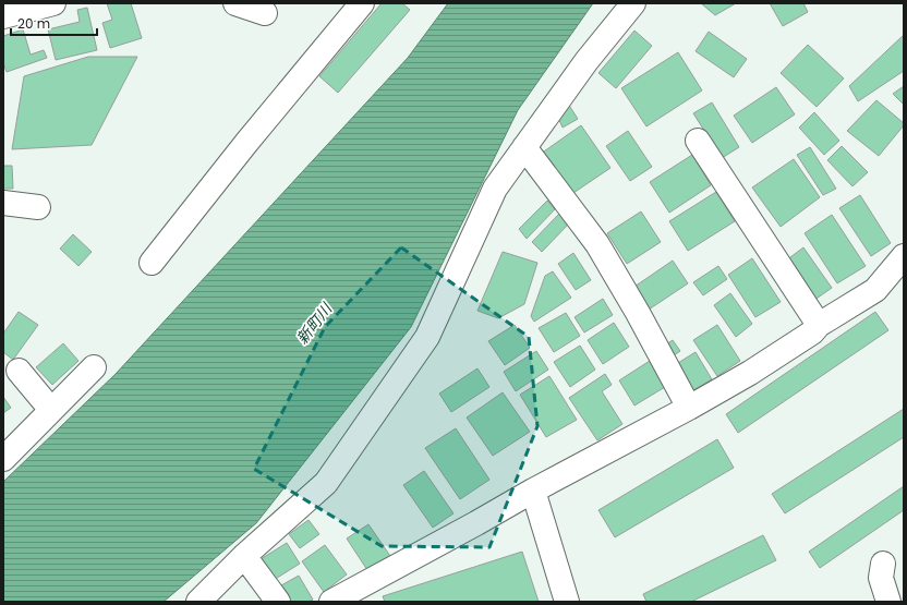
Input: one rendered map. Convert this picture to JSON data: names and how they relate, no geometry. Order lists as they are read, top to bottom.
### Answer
{
  "water": ["新町川"],
  "scale_bar": "20 m"
}
